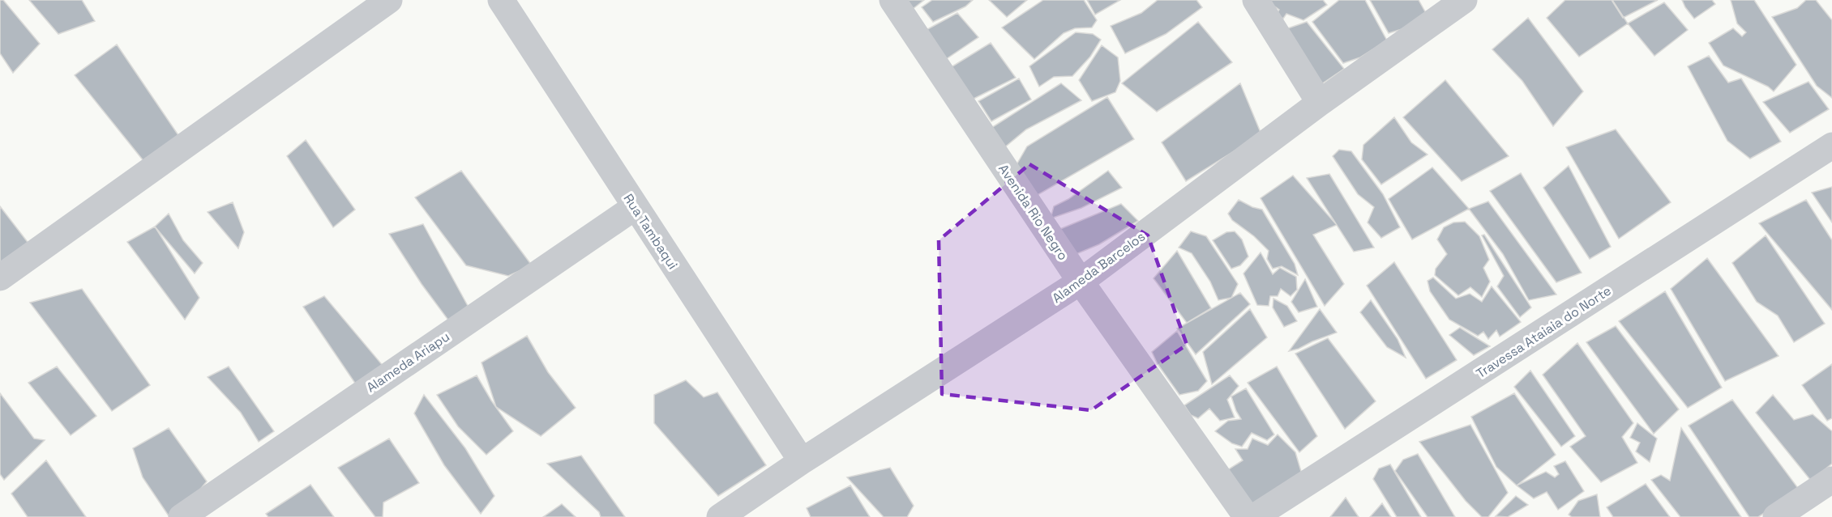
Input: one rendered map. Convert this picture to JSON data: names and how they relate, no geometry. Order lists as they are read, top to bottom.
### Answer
{
  "streets": {
    "street": [
      "Avenida Rio Negro",
      "Rua Tambaqui",
      "Alameda Barcelos",
      "Travessa Ataiaia do Norte",
      "Alameda Ariapu"
    ]
  },
  "crossings": [
    ["Avenida Rio Negro", "Alameda Barcelos"],
    ["Rua Tambaqui", "Alameda Barcelos"],
    ["Rua Tambaqui", "Alameda Ariapu"]
  ]
}
